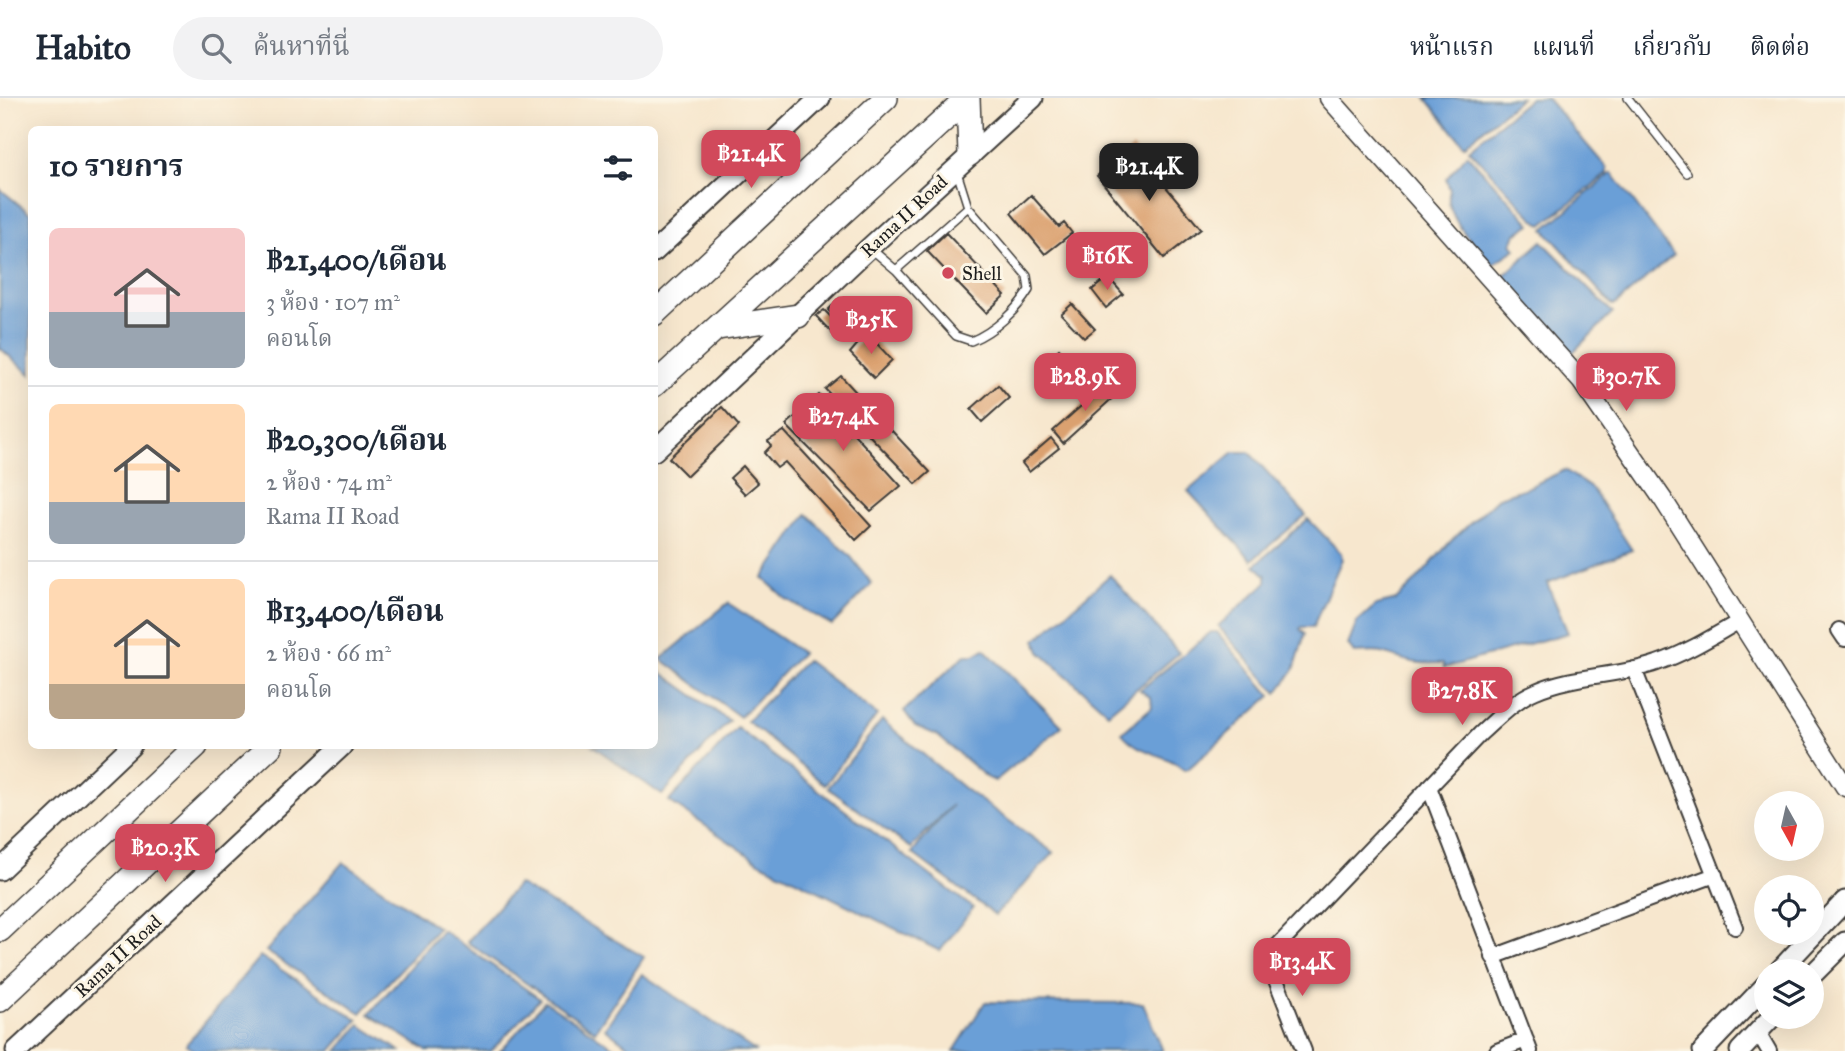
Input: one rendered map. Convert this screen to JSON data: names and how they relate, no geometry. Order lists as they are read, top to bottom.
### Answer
{
  "streets": {
    "main road": ["Rama II Road"]
  },
  "places": ["Shell"],
  "north": "bottom",
  "page": {
    "header": "Habito",
    "search": "ค้นหาที่นี่",
    "nav": [
      "หน้าแรก",
      "แผนที่",
      "เกี่ยวกับ",
      "ติดต่อ"
    ],
    "heading": "10 รายการ",
    "price": [
      "฿21.4K",
      "฿21.4K",
      "฿16K",
      "฿25K",
      "฿28.9K",
      "฿30.7K",
      "฿27.4K",
      "฿27.8K",
      "฿20.3K",
      "฿13.4K"
    ],
    "list": [
      {
        "name": "฿21,400/เดือน",
        "note": "3 ห้อง · 107 m² · คอนโด"
      },
      {
        "name": "฿20,300/เดือน",
        "note": "2 ห้อง · 74 m² · Rama II Road"
      },
      {
        "name": "฿13,400/เดือน",
        "note": "2 ห้อง · 66 m² · คอนโด"
      }
    ]
  }
}
